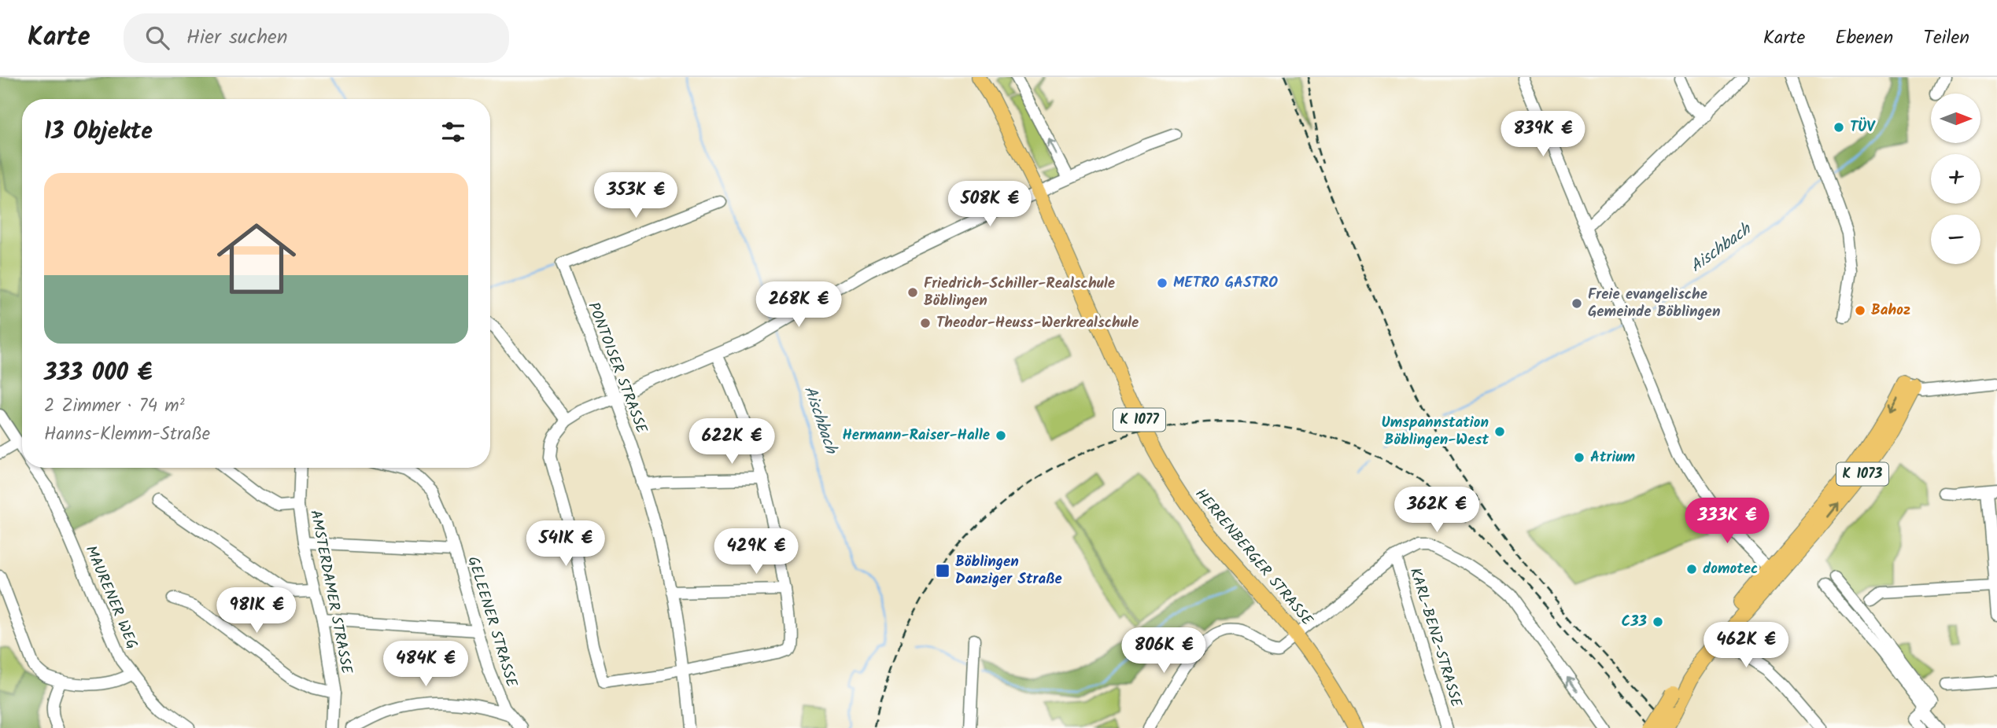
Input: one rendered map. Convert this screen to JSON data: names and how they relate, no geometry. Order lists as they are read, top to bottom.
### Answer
{
  "streets": {
    "main road": ["K 1077", "K 1073", "HERRENBERGER STRASSE"],
    "street": [
      "PONTOISER STRASSE",
      "AMSTERDAMER STRASSE",
      "MAURENER WEG",
      "GELEENER STRASSE",
      "KARL-BENZ-STRASSE"
    ]
  },
  "water": ["Aischbach"],
  "places": {
    "other": [
      "TÜV",
      "METRO GASTRO",
      "Friedrich-Schiller-Realschule Böblingen",
      "Freie evangelische Gemeinde Böblingen",
      "Bahoz",
      "Theodor-Heuss-Werkrealschule",
      "Umspannstation Böblingen-West",
      "Hermann-Raiser-Halle",
      "Atrium",
      "domotec",
      "C33"
    ],
    "transit": ["Böblingen Danziger Straße"]
  },
  "north": "right",
  "page": {
    "header": "Karte",
    "search": "Hier suchen",
    "nav": ["Karte", "Ebenen", "Teilen"],
    "map_buttons": ["+", "−"],
    "heading": "13 Objekte",
    "price": [
      "839K €",
      "353K €",
      "508K €",
      "268K €",
      "622K €",
      "362K €",
      "333K €",
      "541K €",
      "429K €",
      "981K €",
      "462K €",
      "806K €",
      "484K €"
    ],
    "list": [
      {
        "name": "333 000 €",
        "note": "2 Zimmer · 74 m² · Hanns-Klemm-Straße"
      }
    ]
  }
}
